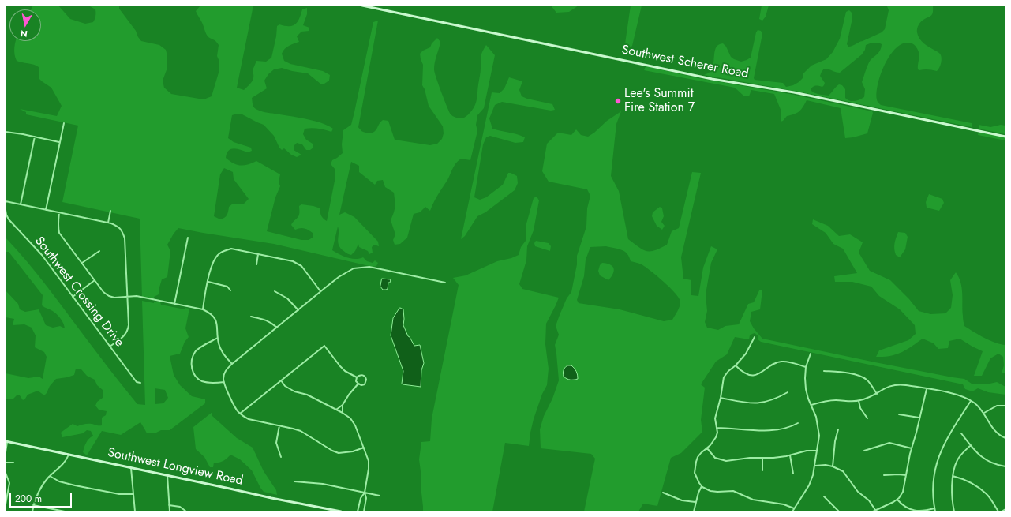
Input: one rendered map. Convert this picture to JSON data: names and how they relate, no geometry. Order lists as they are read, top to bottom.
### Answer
{
  "streets": {
    "main road": ["Southwest Scherer Road", "Southwest Longview Road"],
    "street": ["Southwest Crossing Drive"]
  },
  "places": ["Lee's Summit Fire Station 7"],
  "scale_bar": "200 m",
  "north": "bottom"
}
